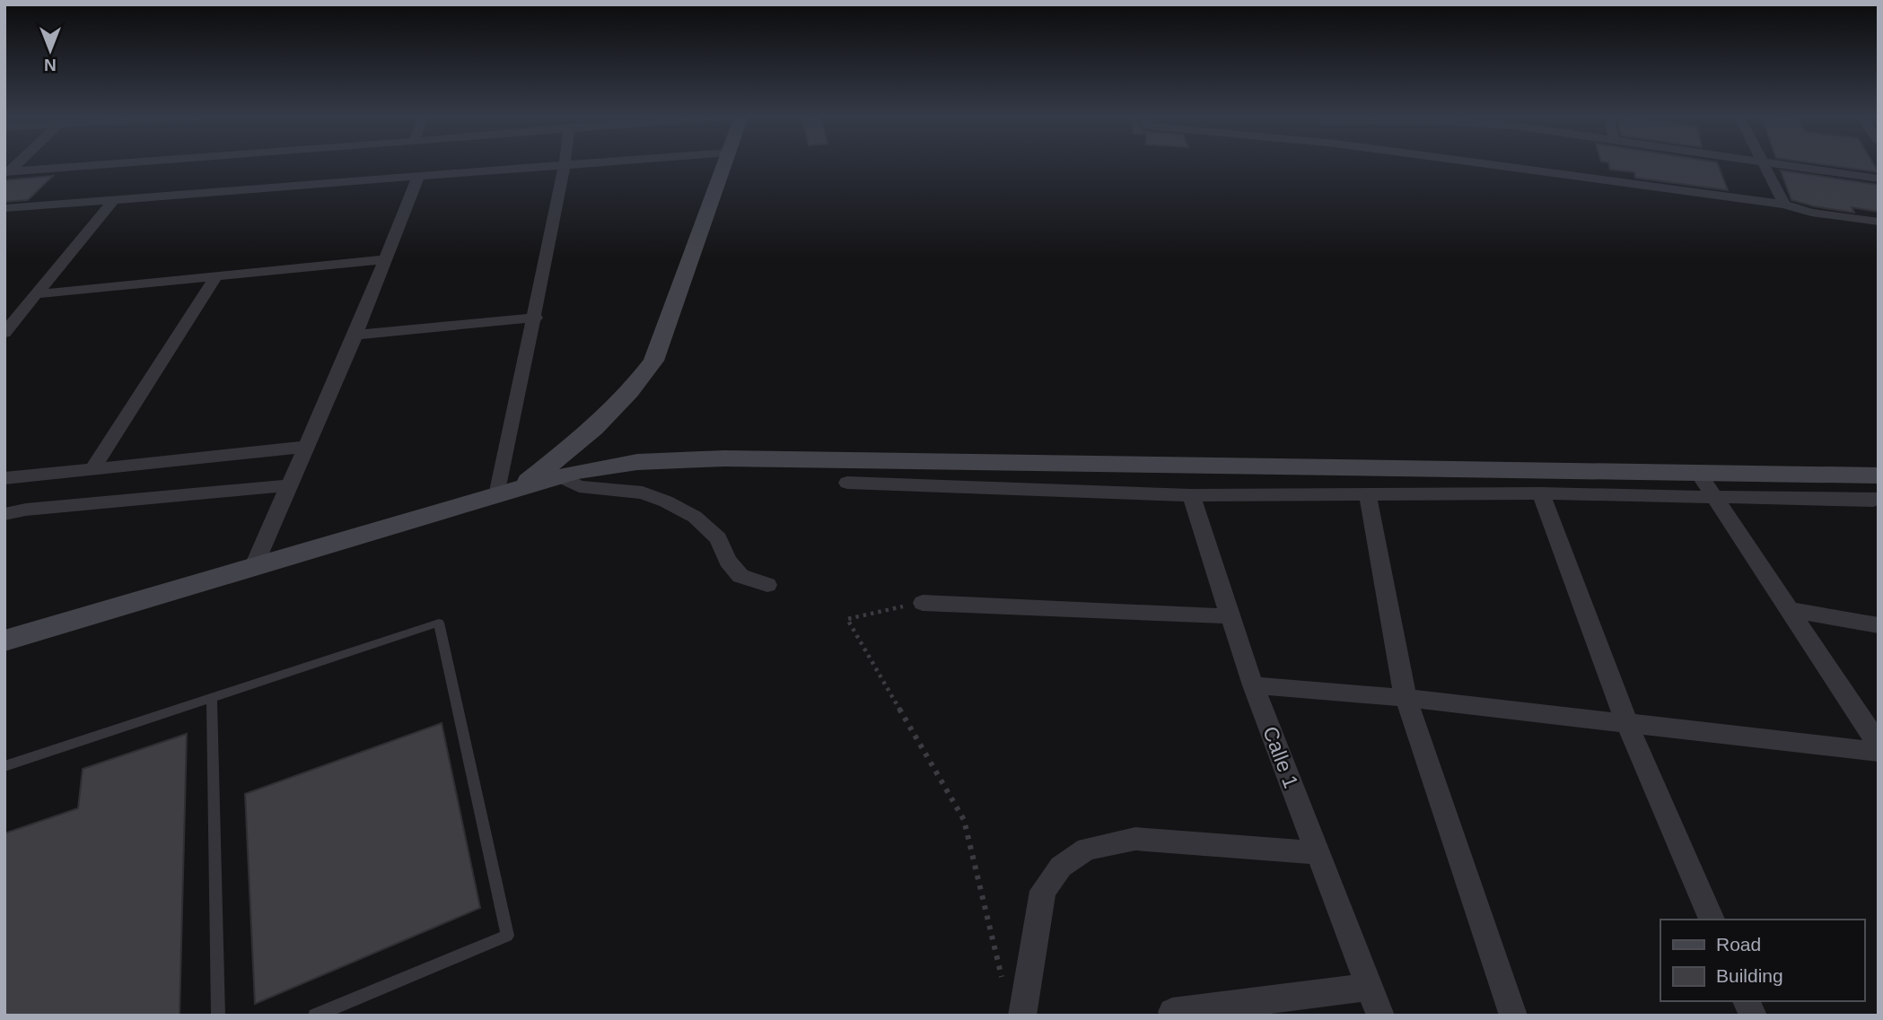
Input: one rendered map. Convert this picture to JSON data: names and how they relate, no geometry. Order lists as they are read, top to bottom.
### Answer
{
  "streets": {
    "street": ["Calle 1"]
  },
  "legend": ["Road", "Building"],
  "north": "bottom"
}
